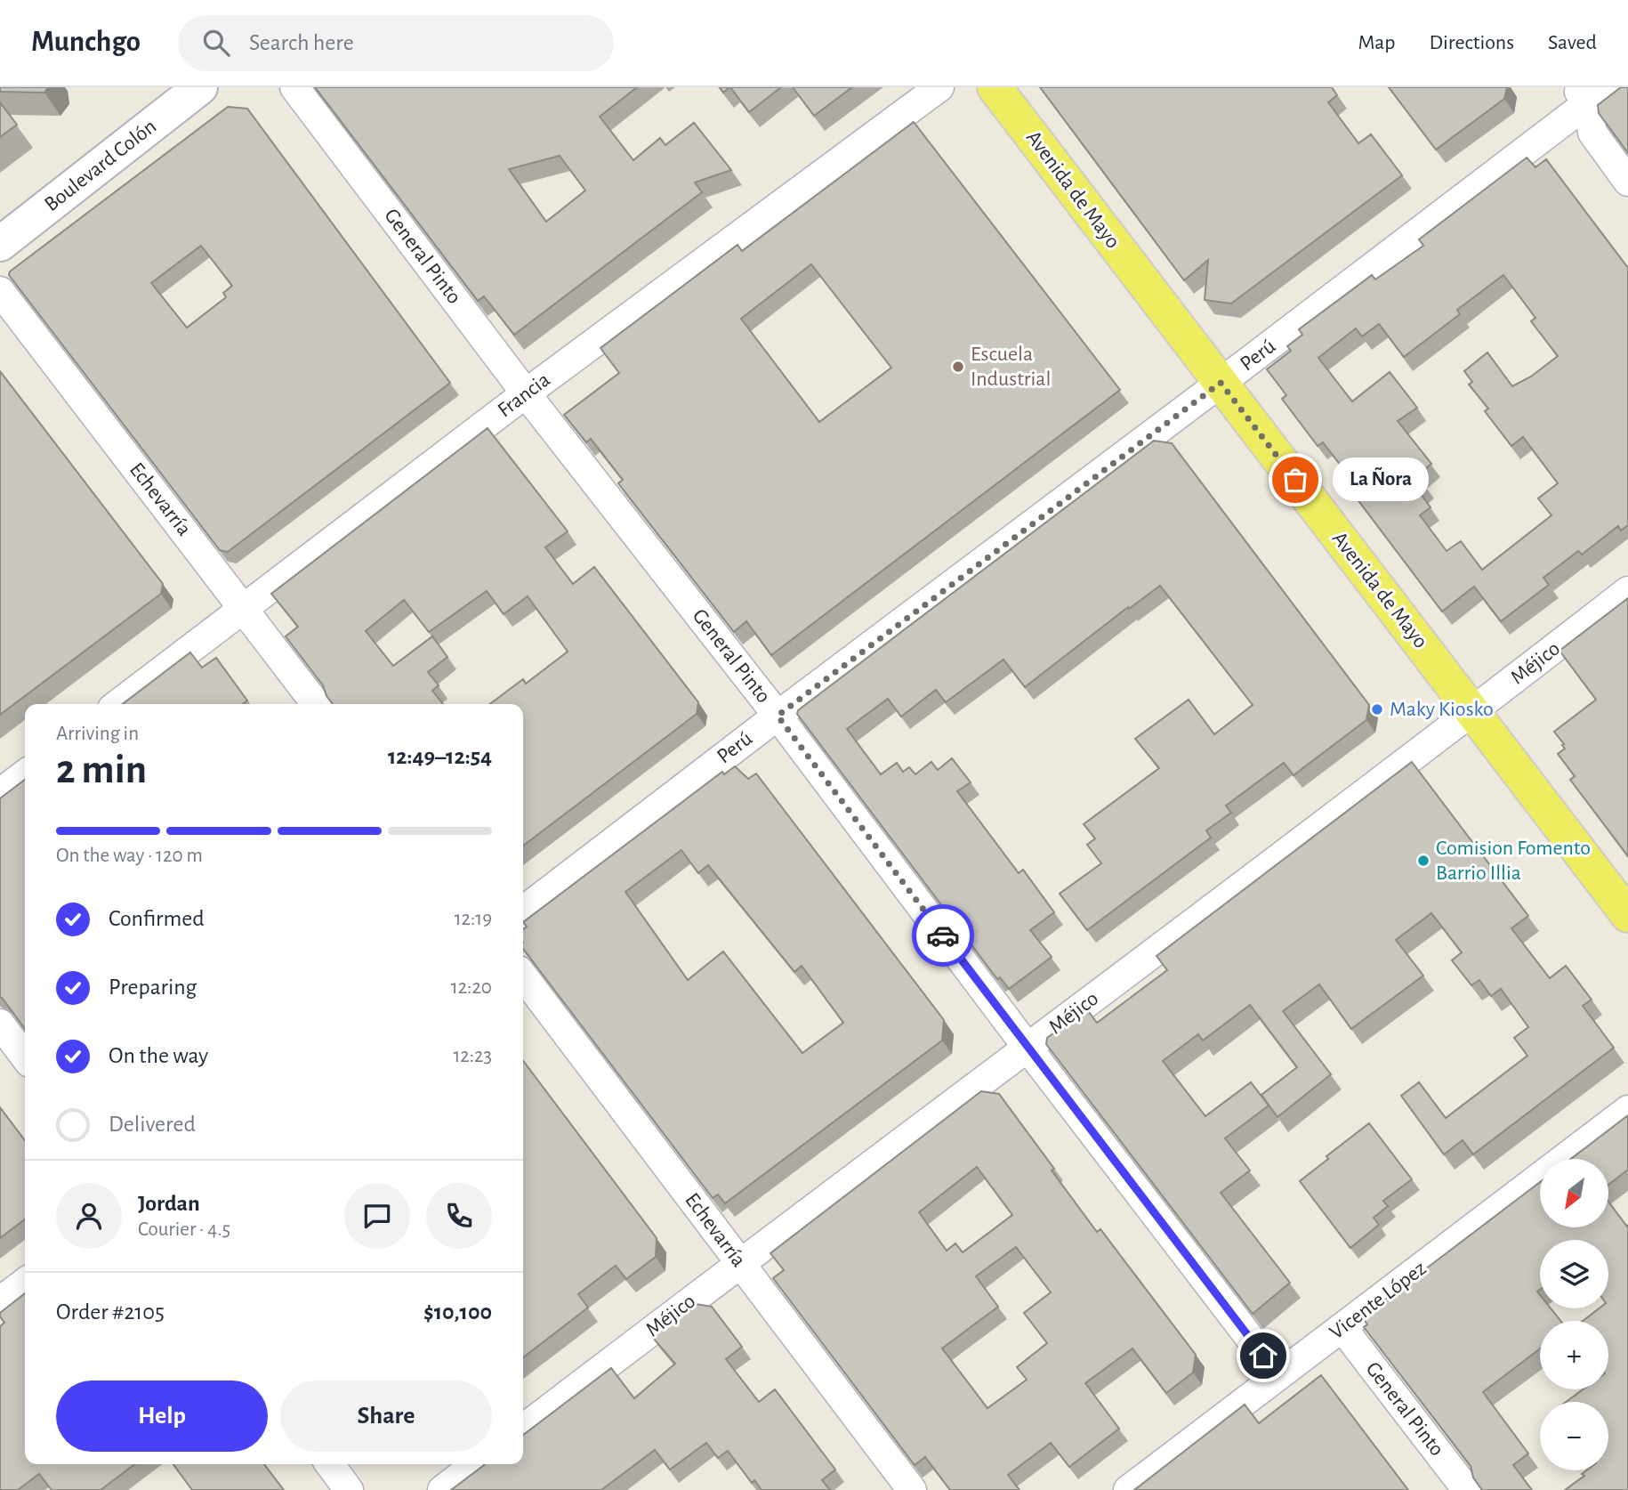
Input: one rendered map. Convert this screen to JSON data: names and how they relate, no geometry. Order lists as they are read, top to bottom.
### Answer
{
  "streets": {
    "main road": ["Boulevard Colón", "Avenida de Mayo"],
    "street": [
      "General Pinto",
      "Perú",
      "Francia",
      "Echevarría",
      "Méjico",
      "Vicente López"
    ]
  },
  "crossings": [
    ["Avenida de Mayo", "Perú"],
    ["Avenida de Mayo", "Méjico"],
    ["General Pinto", "Perú"],
    ["General Pinto", "Francia"],
    ["General Pinto", "Méjico"],
    ["General Pinto", "Vicente López"],
    ["Francia", "Echevarría"],
    ["Echevarría", "Méjico"]
  ],
  "places": [
    "Escuela Industrial",
    "La Ñora",
    "Maky Kiosko",
    "Comision Fomento Barrio Illia"
  ],
  "north": "bottom left",
  "page": {
    "header": "Munchgo",
    "search": "Search here",
    "nav": ["Map", "Directions", "Saved"],
    "bubble": "La Ñora",
    "heading": ["2 min", "Arriving in", "12:49–12:54"],
    "panel": [
      "Jordan",
      "Courier · 4.5",
      "Order #2105",
      "$10,100"
    ],
    "bar": "On the way · 120 m",
    "list": [
      ["Confirmed", "12:19"],
      ["Preparing", "12:20"],
      ["On the way", "12:23"],
      "Delivered"
    ],
    "map_buttons": ["+", "−"],
    "buttons": ["Help", "Share"]
  }
}
